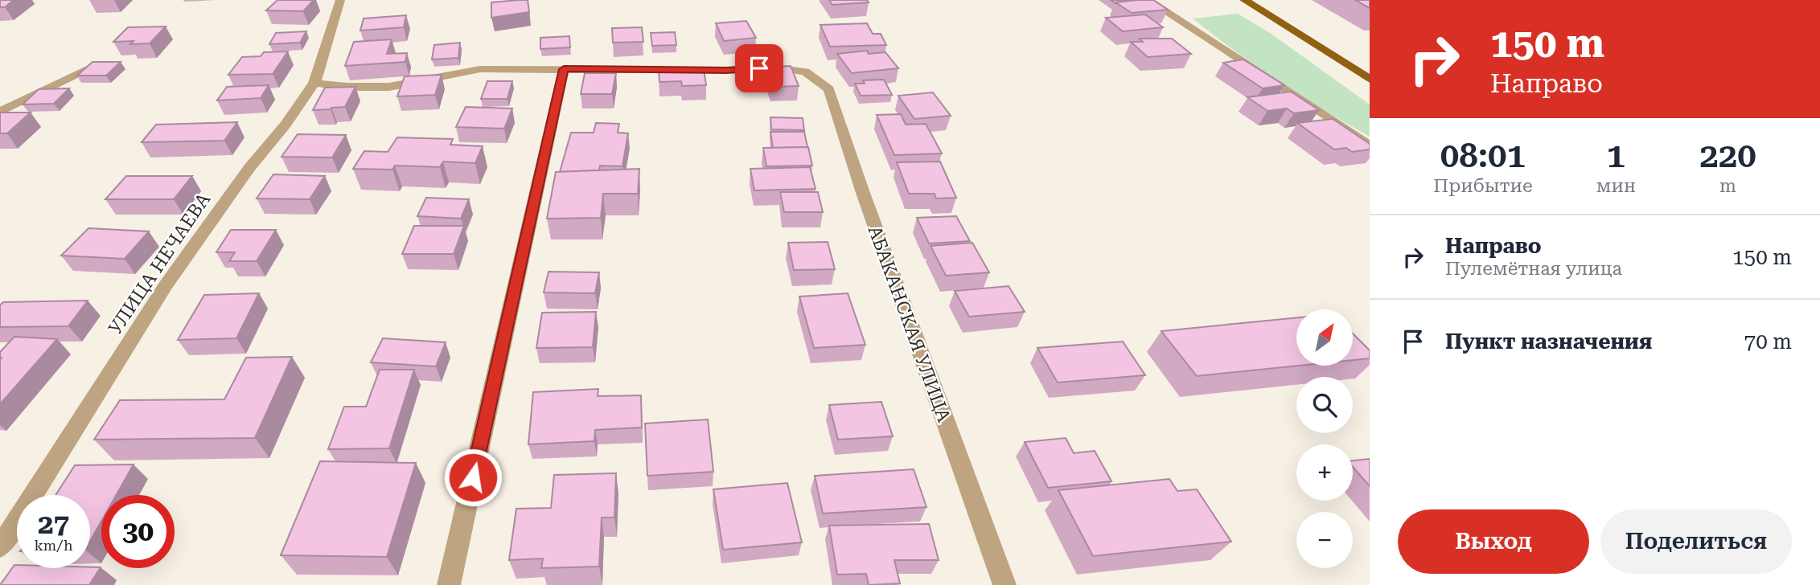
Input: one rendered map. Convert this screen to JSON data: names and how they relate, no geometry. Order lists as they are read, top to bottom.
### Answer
{
  "streets": {
    "street": ["УЛИЦА НЕЧАЕВА", "АБАКАНСКАЯ УЛИЦА"]
  },
  "north": "top right",
  "page": {
    "turn": ["150 m", "Направо"],
    "eta": [
      "08:01",
      "Прибытие",
      "1",
      "мин",
      "220",
      "m"
    ],
    "list": [
      {
        "name": "Направо",
        "note": "Пулемётная улица",
        "value": "150 m"
      },
      {
        "name": "Пункт назначения",
        "value": "70 m"
      }
    ],
    "map_buttons": ["+", "−"],
    "speed": "27 km/h",
    "limit": "30",
    "buttons": ["Выход", "Поделиться"]
  }
}
